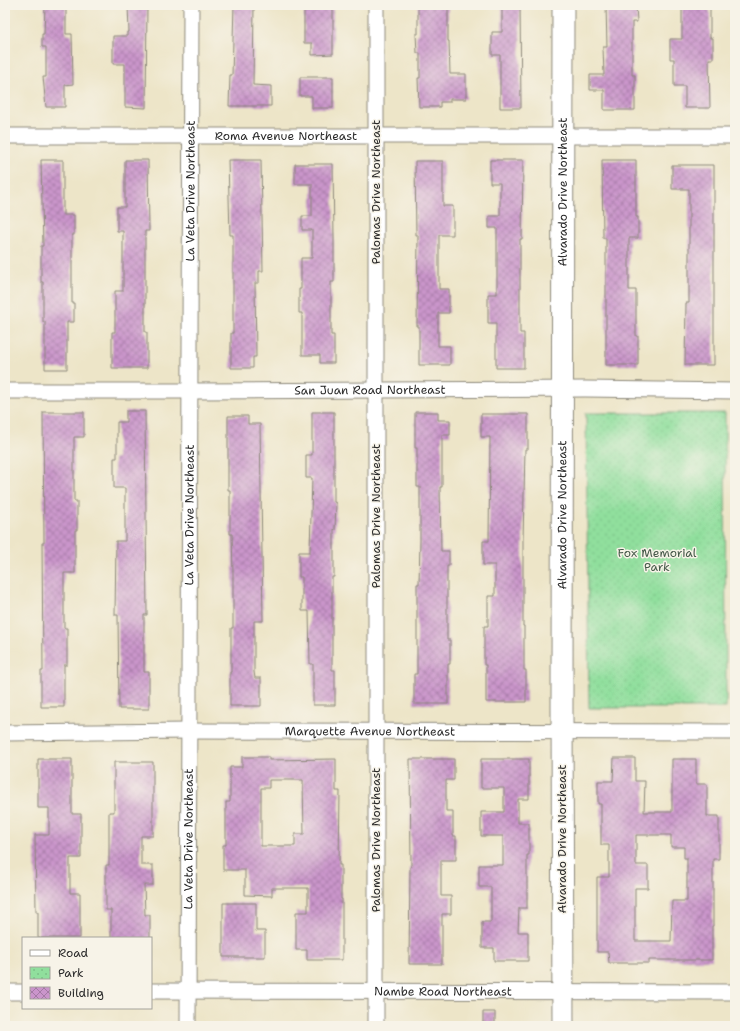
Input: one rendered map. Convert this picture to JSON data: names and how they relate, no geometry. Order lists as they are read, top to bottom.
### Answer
{
  "streets": {
    "street": [
      "Roma Avenue Northeast",
      "La Veta Drive Northeast",
      "Palomas Drive Northeast",
      "Alvarado Drive Northeast",
      "San Juan Road Northeast",
      "Marquette Avenue Northeast",
      "Nambe Road Northeast"
    ]
  },
  "crossings": [
    ["Roma Avenue Northeast", "La Veta Drive Northeast"],
    ["Roma Avenue Northeast", "Palomas Drive Northeast"],
    ["Roma Avenue Northeast", "Alvarado Drive Northeast"],
    ["La Veta Drive Northeast", "San Juan Road Northeast"],
    ["La Veta Drive Northeast", "Marquette Avenue Northeast"],
    ["La Veta Drive Northeast", "Nambe Road Northeast"],
    ["Palomas Drive Northeast", "San Juan Road Northeast"],
    ["Palomas Drive Northeast", "Marquette Avenue Northeast"],
    ["Palomas Drive Northeast", "Nambe Road Northeast"],
    ["Alvarado Drive Northeast", "San Juan Road Northeast"],
    ["Alvarado Drive Northeast", "Marquette Avenue Northeast"],
    ["Alvarado Drive Northeast", "Nambe Road Northeast"]
  ],
  "parks": ["Fox Memorial Park"],
  "legend": ["Road", "Park", "Building"]
}
